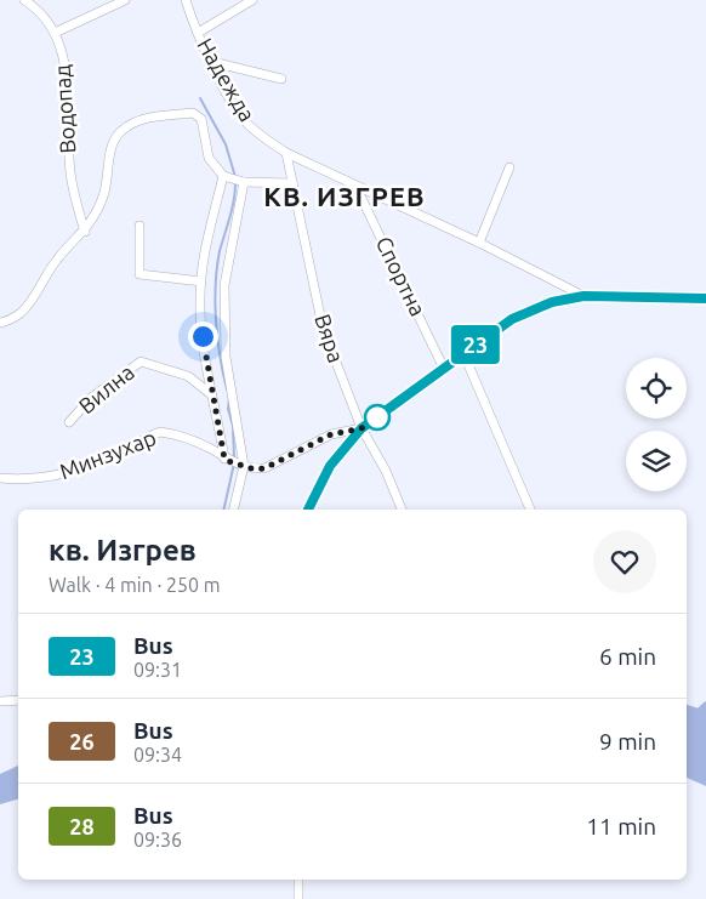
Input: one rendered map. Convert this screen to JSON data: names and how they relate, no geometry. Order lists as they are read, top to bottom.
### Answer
{
  "streets": {
    "street": [
      "Надежда",
      "Водопад",
      "Спортна",
      "Вяра",
      "Вилна",
      "Минзухар"
    ]
  },
  "crossings": [
    ["Надежда", "Спортна"],
    ["Надежда", "Вяра"]
  ],
  "districts": ["КВ. ИЗГРЕВ"],
  "lines": ["bus line 23"],
  "page": {
    "on_map": "23",
    "heading": ["кв. Изгрев", "Walk · 4 min · 250 m"],
    "list": [
      {
        "mark": "23",
        "name": "Bus",
        "note": "09:31",
        "value": "6 min"
      },
      {
        "mark": "26",
        "name": "Bus",
        "note": "09:34",
        "value": "9 min"
      },
      {
        "mark": "28",
        "name": "Bus",
        "note": "09:36",
        "value": "11 min"
      }
    ]
  }
}
